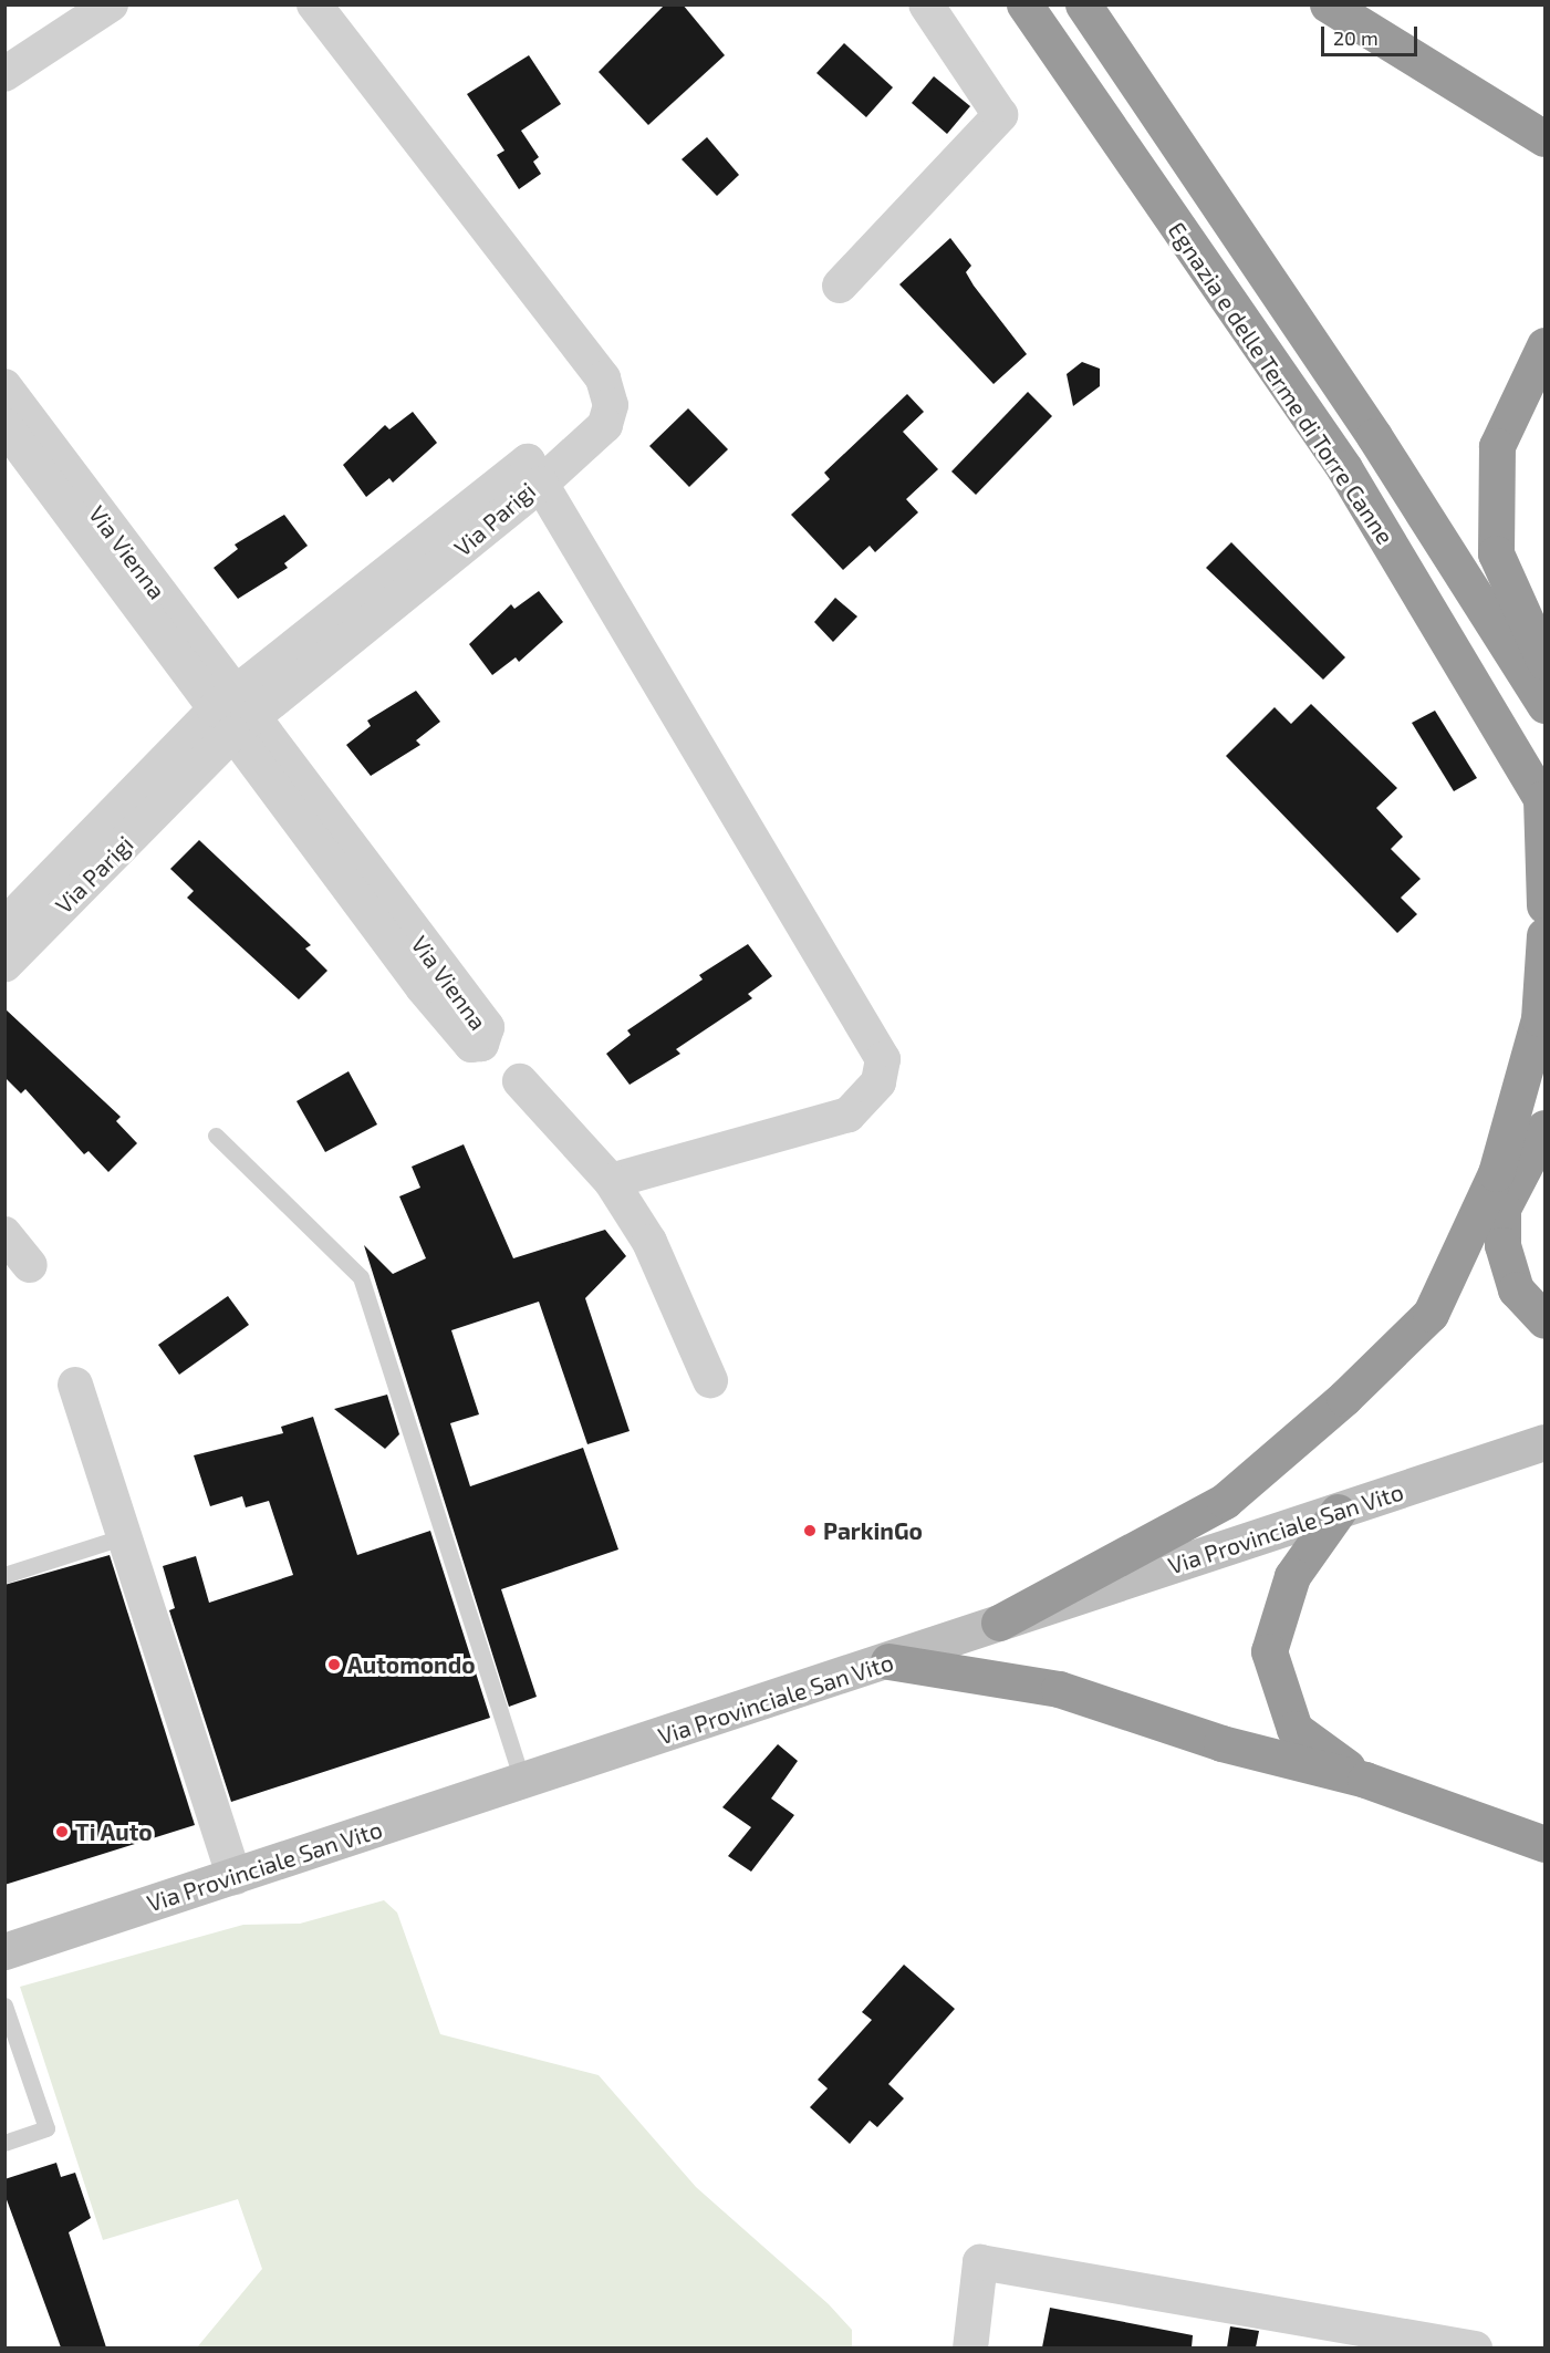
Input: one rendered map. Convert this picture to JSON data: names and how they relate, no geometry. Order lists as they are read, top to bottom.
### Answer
{
  "streets": {
    "highway": ["Egnazia e delle Terme di Torre Canne"],
    "main road": ["Via Provinciale San Vito"],
    "street": ["Via Parigi", "Via Vienna"]
  },
  "crossings": [
    ["Via Parigi", "Via Vienna"]
  ],
  "places": ["ParkinGo", "Automondo", "Ti Auto"],
  "scale_bar": "20 m"
}
